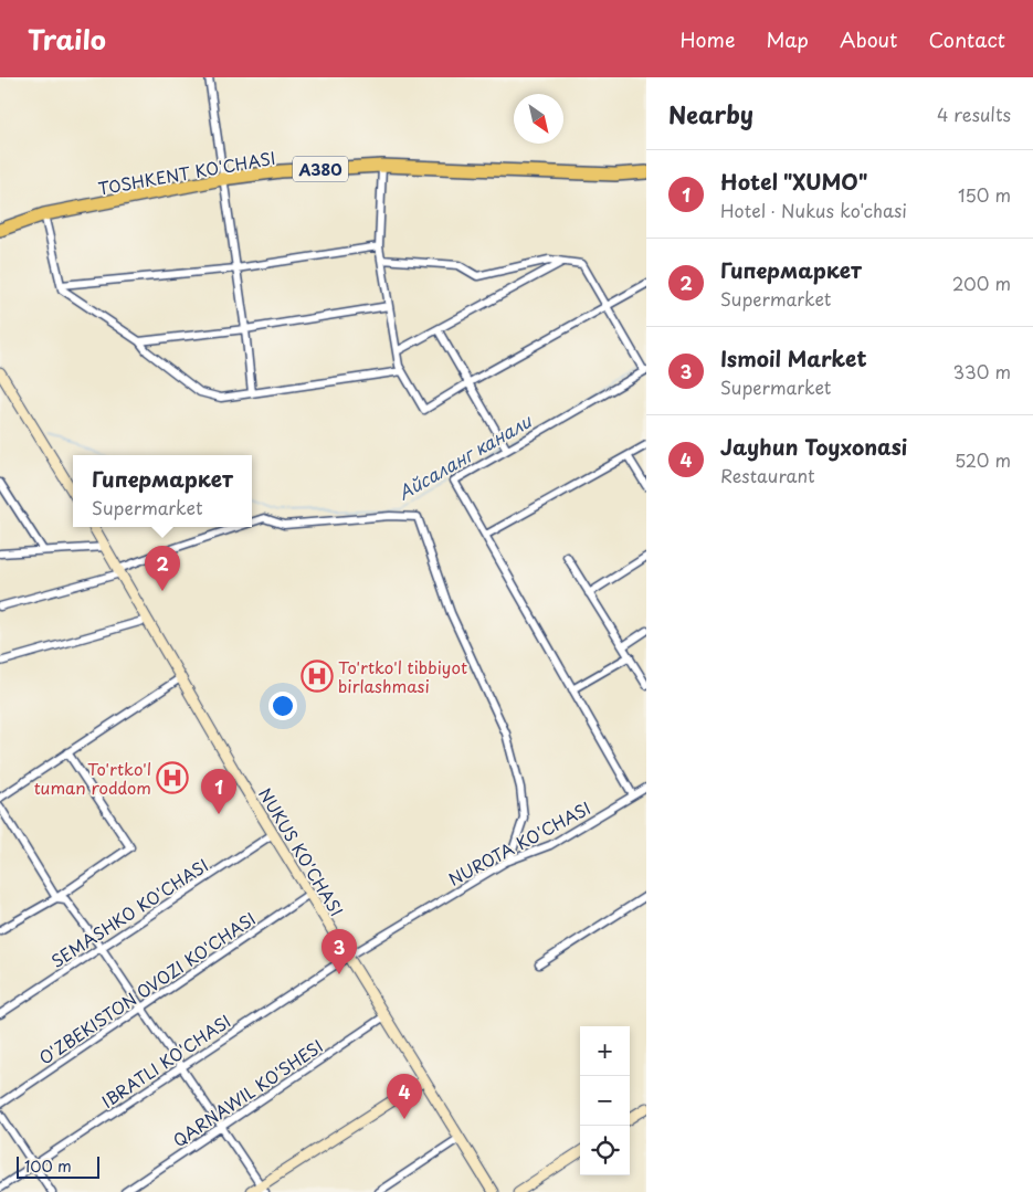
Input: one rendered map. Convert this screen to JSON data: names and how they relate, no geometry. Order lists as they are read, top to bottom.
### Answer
{
  "streets": {
    "highway": ["A380", "TOSHKENT KO'CHASI"],
    "main road": ["NUKUS KO'CHASI"],
    "street": [
      "NUROTA KO'CHASI",
      "SEMASHKO KO'CHASI",
      "O'ZBEKISTON OVOZI KO'CHASI",
      "IBRATLI KO'CHASI",
      "QARNAWIL KO'SHESI"
    ]
  },
  "crossings": [
    ["NUROTA KO'CHASI", "NUKUS KO'CHASI"],
    ["NUROTA KO'CHASI", "IBRATLI KO'CHASI"],
    ["NUKUS KO'CHASI", "SEMASHKO KO'CHASI"],
    ["NUKUS KO'CHASI", "O'ZBEKISTON OVOZI KO'CHASI"],
    ["NUKUS KO'CHASI", "IBRATLI KO'CHASI"],
    ["NUKUS KO'CHASI", "QARNAWIL KO'SHESI"]
  ],
  "water": ["Айсаланг канали"],
  "places": {
    "hospital": ["To'rtko'l tibbiyot birlashmasi", "To'rtko'l tuman roddom"]
  },
  "scale_bar": "100 m",
  "north": "bottom right",
  "page": {
    "header": "Trailo",
    "nav": [
      "Home",
      "Map",
      "About",
      "Contact"
    ],
    "heading": ["Nearby", "4 results"],
    "list": [
      {
        "mark": "1",
        "name": "Hotel \"XUMO\"",
        "note": "Hotel · Nukus ko'chasi",
        "value": "150 m"
      },
      {
        "mark": "2",
        "name": "Гипермаркет",
        "note": "Supermarket",
        "value": "200 m"
      },
      {
        "mark": "3",
        "name": "Ismoil Market",
        "note": "Supermarket",
        "value": "330 m"
      },
      {
        "mark": "4",
        "name": "Jayhun Toyxonasi",
        "note": "Restaurant",
        "value": "520 m"
      }
    ],
    "popup": ["Гипермаркет", "Supermarket"],
    "pins": [
      "2",
      "1",
      "3",
      "4"
    ],
    "map_buttons": ["+", "−"],
    "scale": "100 m"
  }
}
